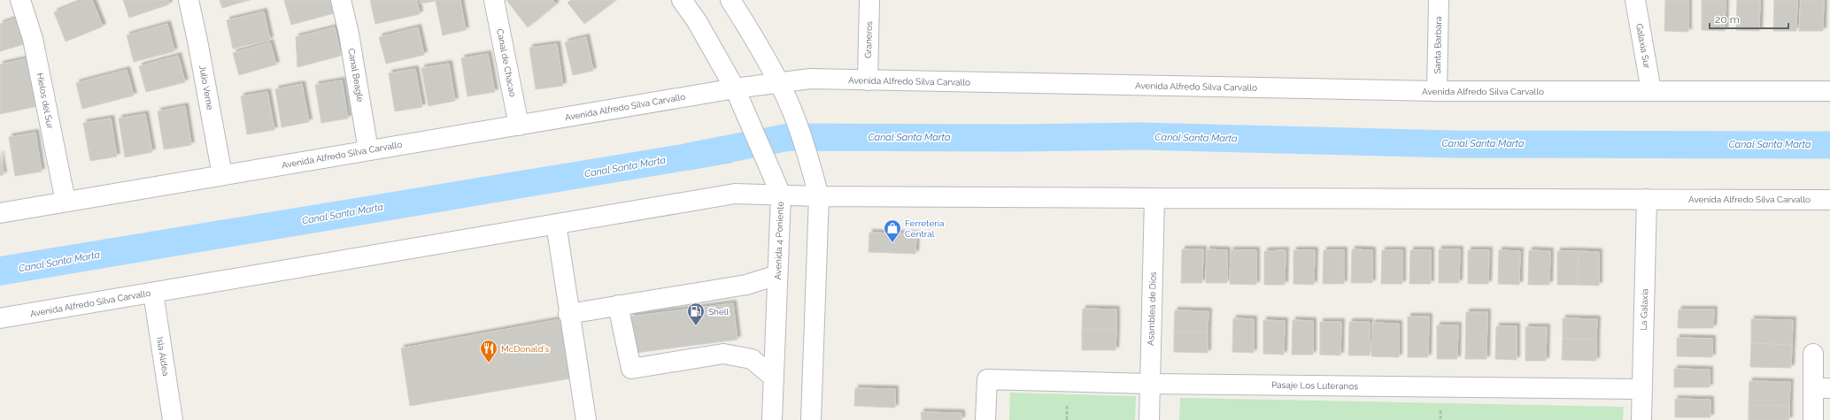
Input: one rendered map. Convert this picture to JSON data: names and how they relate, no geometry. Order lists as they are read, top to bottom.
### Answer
{
  "streets": {
    "street": [
      "Graneros",
      "Santa Barbara",
      "Galaxia Sur",
      "Canal de Chacao",
      "Canal Beagle",
      "Avenida Alfredo Silva Carvallo",
      "Julio Verne",
      "Hielos del Sur",
      "Avenida 4 Poniente",
      "Asamblea de Dios",
      "La Galaxia",
      "Isla Aldea",
      "Pasaje Los Luteranos"
    ]
  },
  "crossings": [
    ["Graneros", "Avenida Alfredo Silva Carvallo"],
    ["Santa Barbara", "Avenida Alfredo Silva Carvallo"],
    ["Galaxia Sur", "Avenida Alfredo Silva Carvallo"],
    ["Canal de Chacao", "Avenida Alfredo Silva Carvallo"],
    ["Canal Beagle", "Avenida Alfredo Silva Carvallo"],
    ["Avenida Alfredo Silva Carvallo", "Julio Verne"],
    ["Avenida Alfredo Silva Carvallo", "Hielos del Sur"],
    ["Avenida Alfredo Silva Carvallo", "Avenida 4 Poniente"],
    ["Avenida Alfredo Silva Carvallo", "Asamblea de Dios"],
    ["Avenida Alfredo Silva Carvallo", "La Galaxia"],
    ["Avenida Alfredo Silva Carvallo", "Isla Aldea"],
    ["Asamblea de Dios", "Pasaje Los Luteranos"],
    ["La Galaxia", "Pasaje Los Luteranos"]
  ],
  "water": ["Canal Santa Marta"],
  "places": {
    "shop": ["Ferretería Central"],
    "fuel station": ["Shell"],
    "restaurant": ["McDonald's"]
  },
  "scale_bar": "20 m"
}
